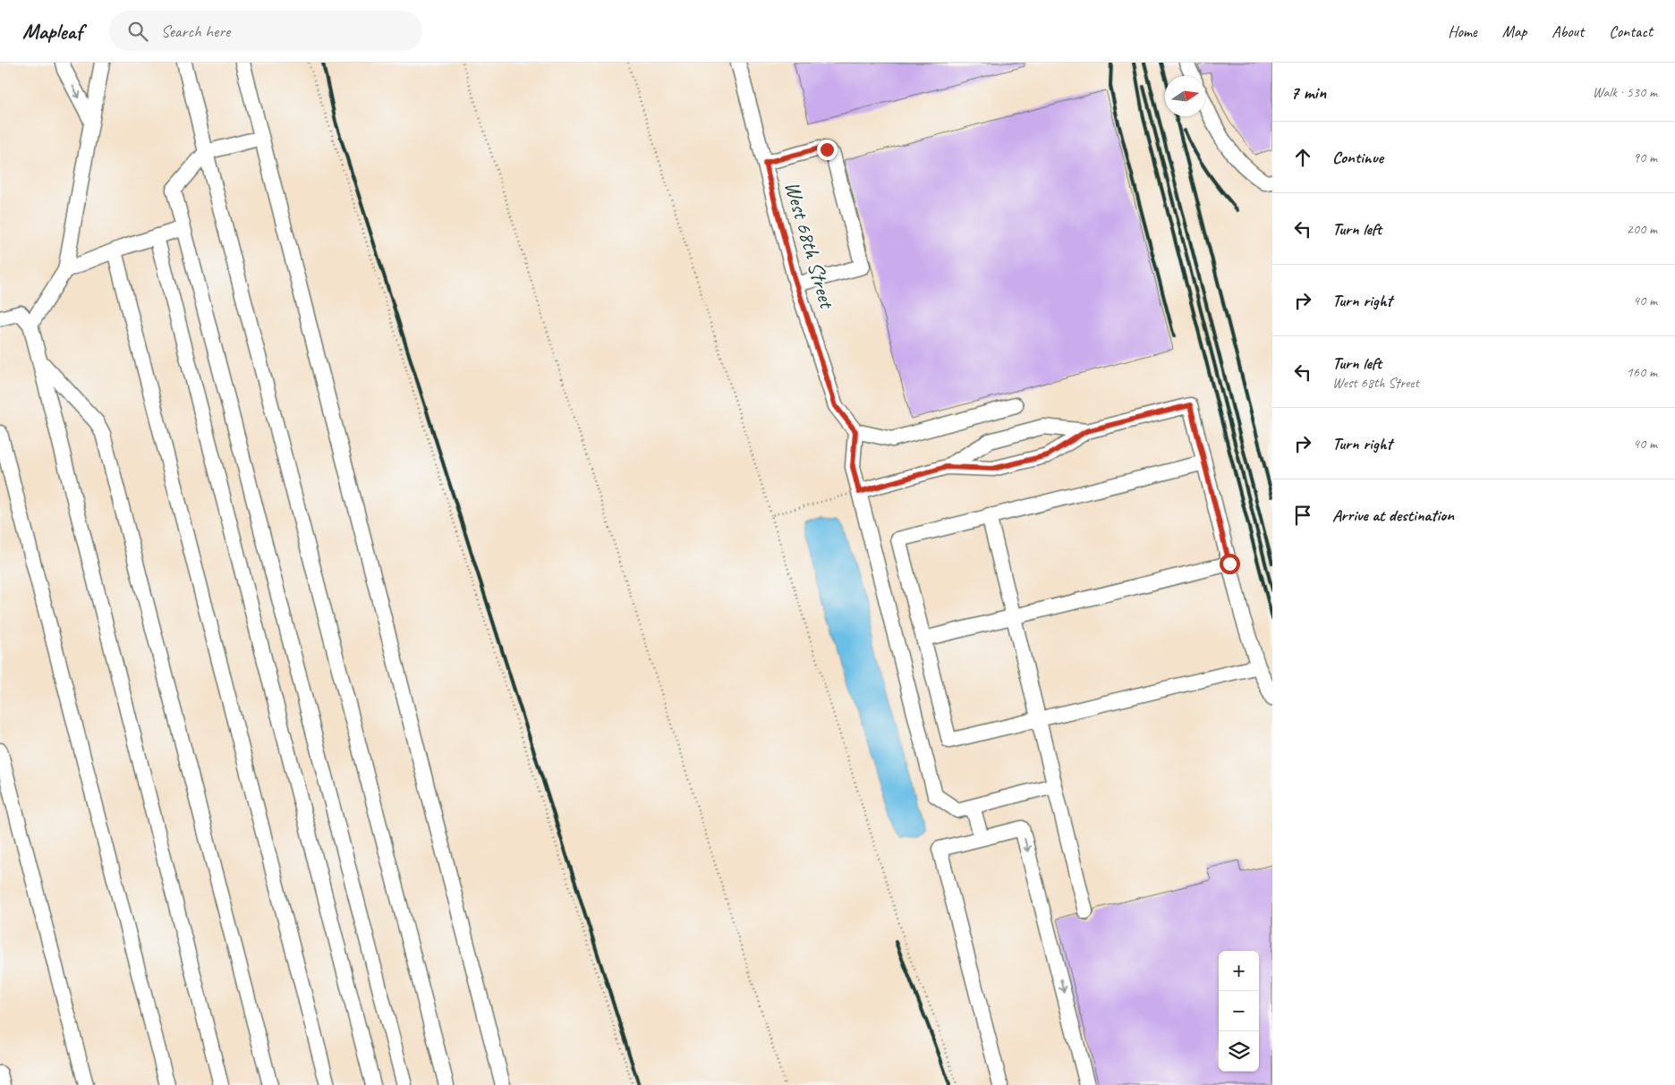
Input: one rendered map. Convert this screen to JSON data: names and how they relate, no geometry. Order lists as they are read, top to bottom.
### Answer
{
  "streets": {
    "street": ["West 68th Street"]
  },
  "north": "right",
  "page": {
    "header": "Mapleaf",
    "search": "Search here",
    "nav": [
      "Home",
      "Map",
      "About",
      "Contact"
    ],
    "heading": ["7 min", "Walk · 530 m"],
    "list": [
      ["Continue", "90 m"],
      ["Turn left", "200 m"],
      ["Turn right", "40 m"],
      ["Turn left", "West 68th Street", "160 m"],
      ["Turn right", "40 m"],
      "Arrive at destination"
    ],
    "map_buttons": ["+", "−"]
  }
}
